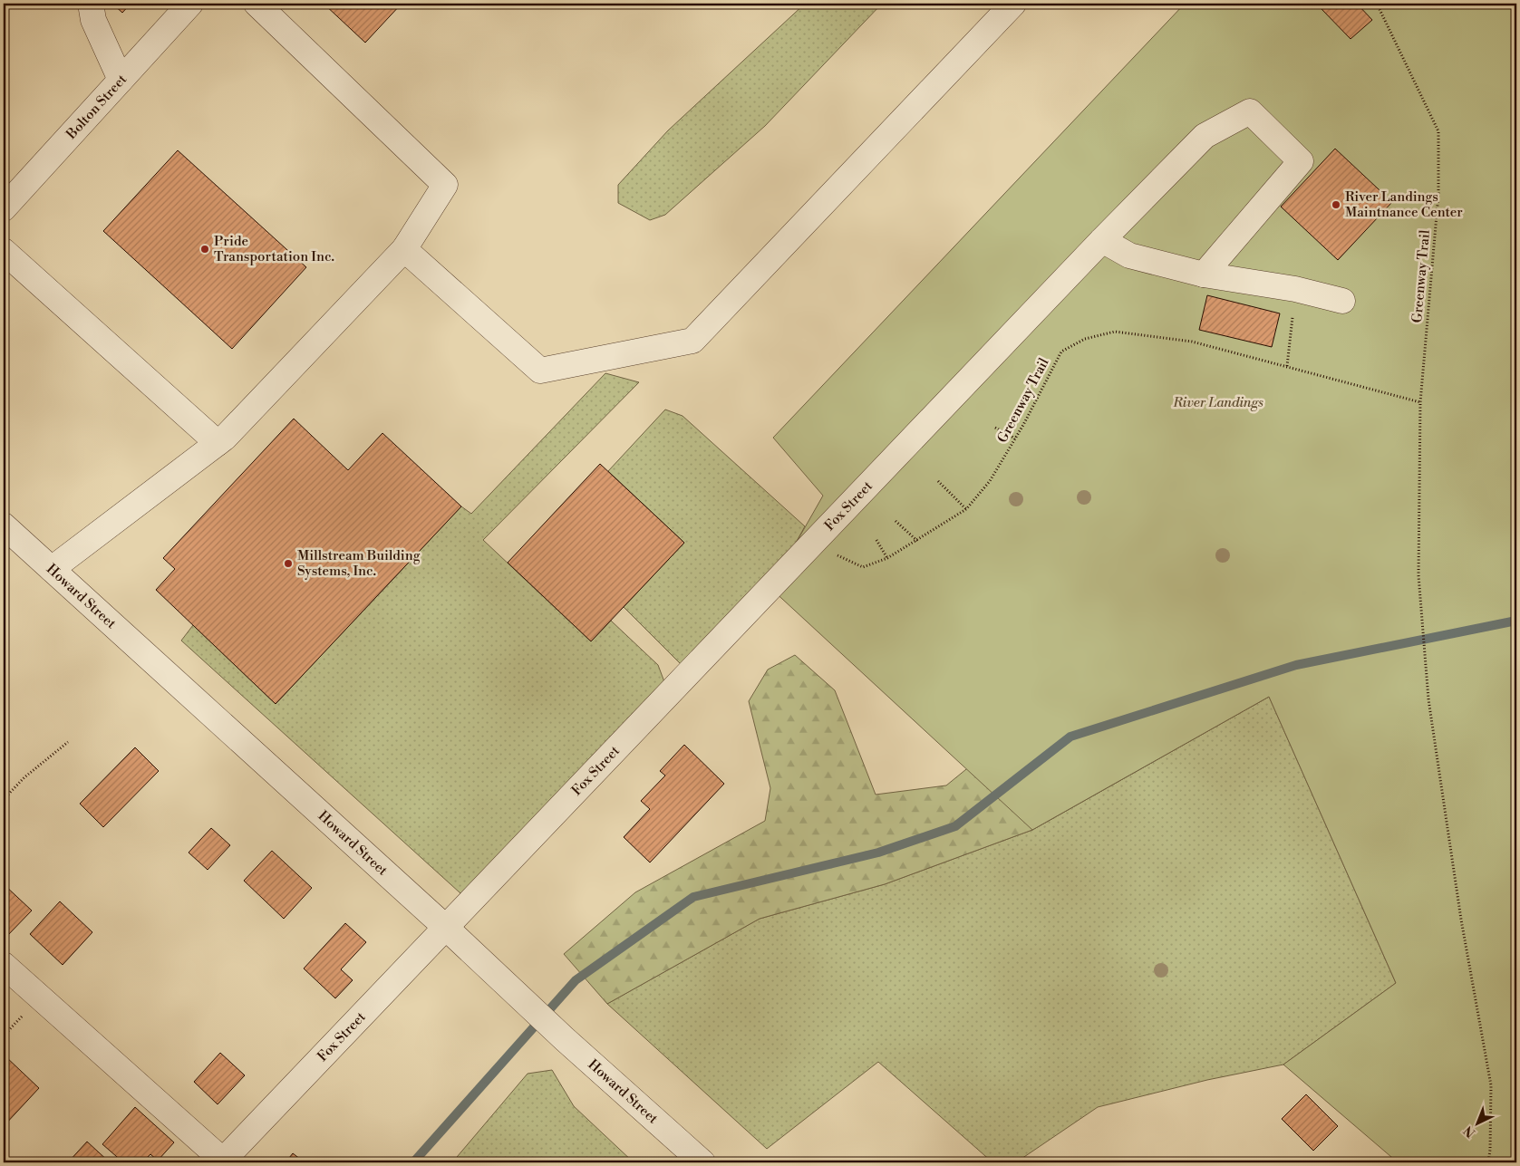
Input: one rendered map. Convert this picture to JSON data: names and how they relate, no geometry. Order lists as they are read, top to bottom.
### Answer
{
  "streets": {
    "street": ["Bolton Street", "Fox Street", "Howard Street"],
    "path": ["Greenway Trail"]
  },
  "crossings": [
    ["Greenway Trail", "Fox Street"],
    ["Fox Street", "Howard Street"]
  ],
  "parks": ["River Landings"],
  "places": ["River Landings Maintnance Center", "Pride Transportation Inc.", "Millstream Building Systems, Inc."],
  "north": "bottom left"
}
